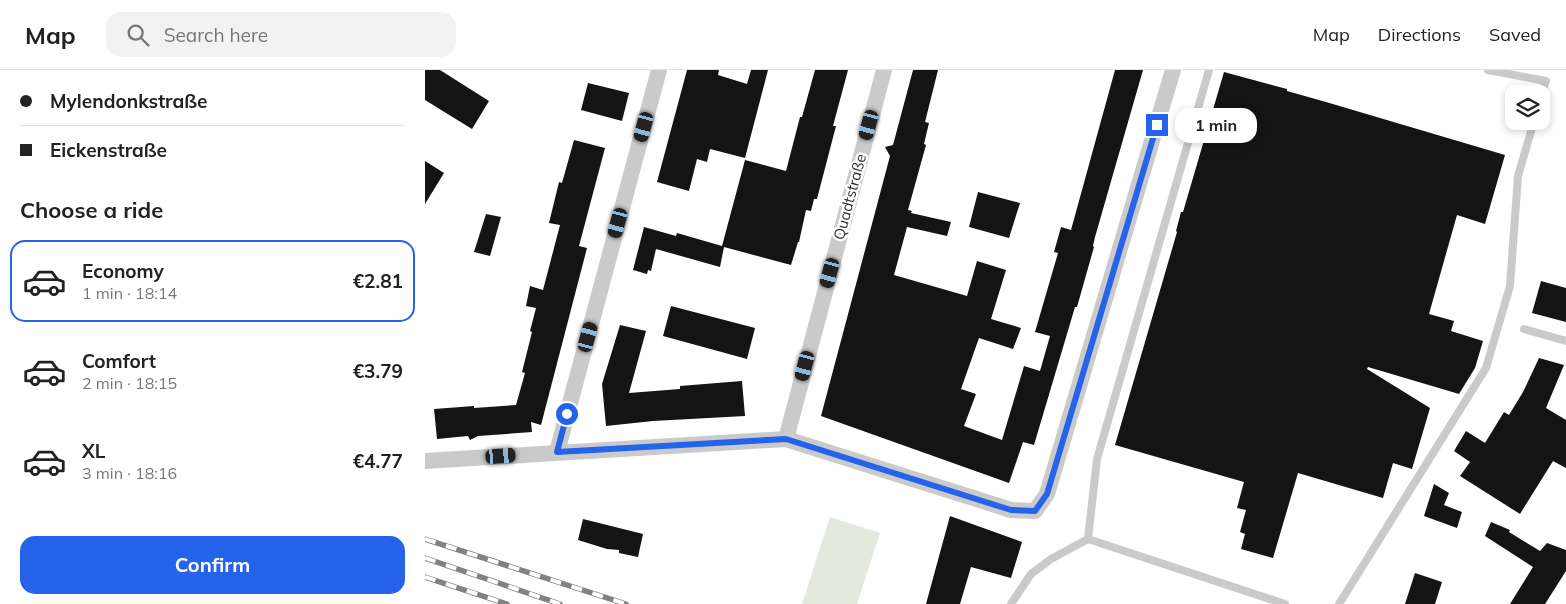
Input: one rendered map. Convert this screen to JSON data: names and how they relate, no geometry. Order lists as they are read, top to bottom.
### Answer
{
  "streets": {
    "street": ["Quadtstraße"]
  },
  "page": {
    "header": "Map",
    "search": "Search here",
    "nav": ["Map", "Directions", "Saved"],
    "banner": ["Mylendonkstraße", "Eickenstraße"],
    "bubble": "1 min",
    "heading": "Choose a ride",
    "list": [
      {
        "name": "Economy",
        "note": "1 min · 18:14",
        "value": "€2.81"
      },
      {
        "name": "Comfort",
        "note": "2 min · 18:15",
        "value": "€3.79"
      },
      {
        "name": "XL",
        "note": "3 min · 18:16",
        "value": "€4.77"
      }
    ],
    "buttons": "Confirm"
  }
}
